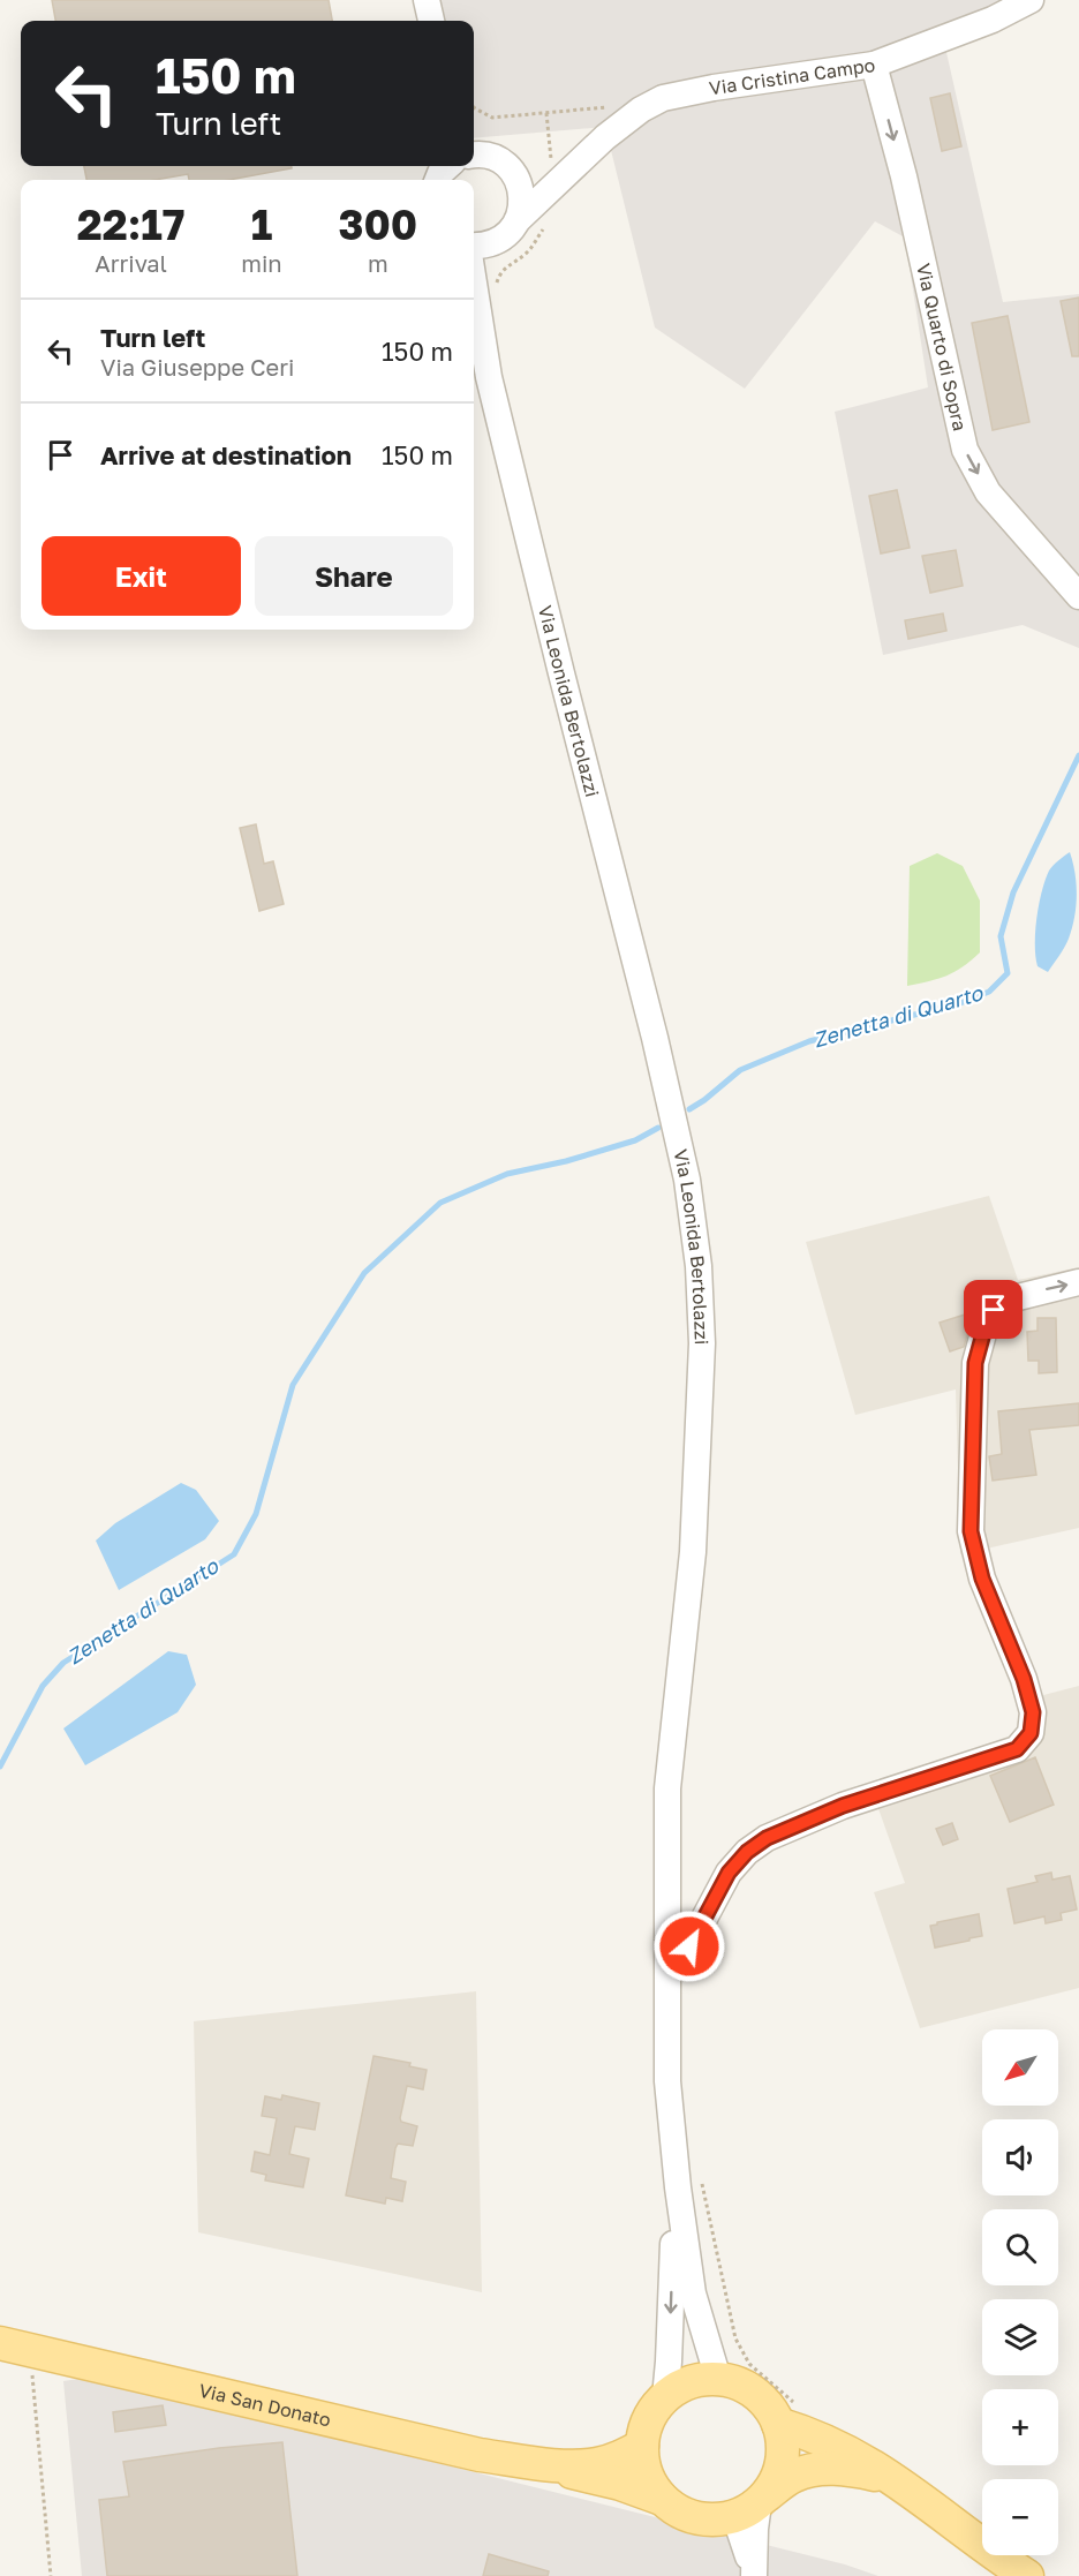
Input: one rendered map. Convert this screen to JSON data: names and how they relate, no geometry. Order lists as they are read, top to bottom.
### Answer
{
  "streets": {
    "main road": ["Via San Donato"],
    "street": ["Via Cristina Campo", "Via Quarto di Sopra", "Via Leonida Bertolazzi"]
  },
  "crossings": [
    ["Via Cristina Campo", "Via Quarto di Sopra"],
    ["Via Cristina Campo", "Via Leonida Bertolazzi"],
    ["Via Leonida Bertolazzi", "Via San Donato"]
  ],
  "one_way": ["Via Quarto di Sopra"],
  "water": ["Zenetta di Quarto"],
  "north": "bottom left",
  "page": {
    "turn": ["150 m", "Turn left"],
    "eta": [
      "22:17",
      "Arrival",
      "1",
      "min",
      "300",
      "m"
    ],
    "list": [
      {
        "name": "Turn left",
        "note": "Via Giuseppe Ceri",
        "value": "150 m"
      },
      {
        "name": "Arrive at destination",
        "value": "150 m"
      }
    ],
    "buttons": ["Exit", "Share"],
    "map_buttons": ["+", "−"]
  }
}
